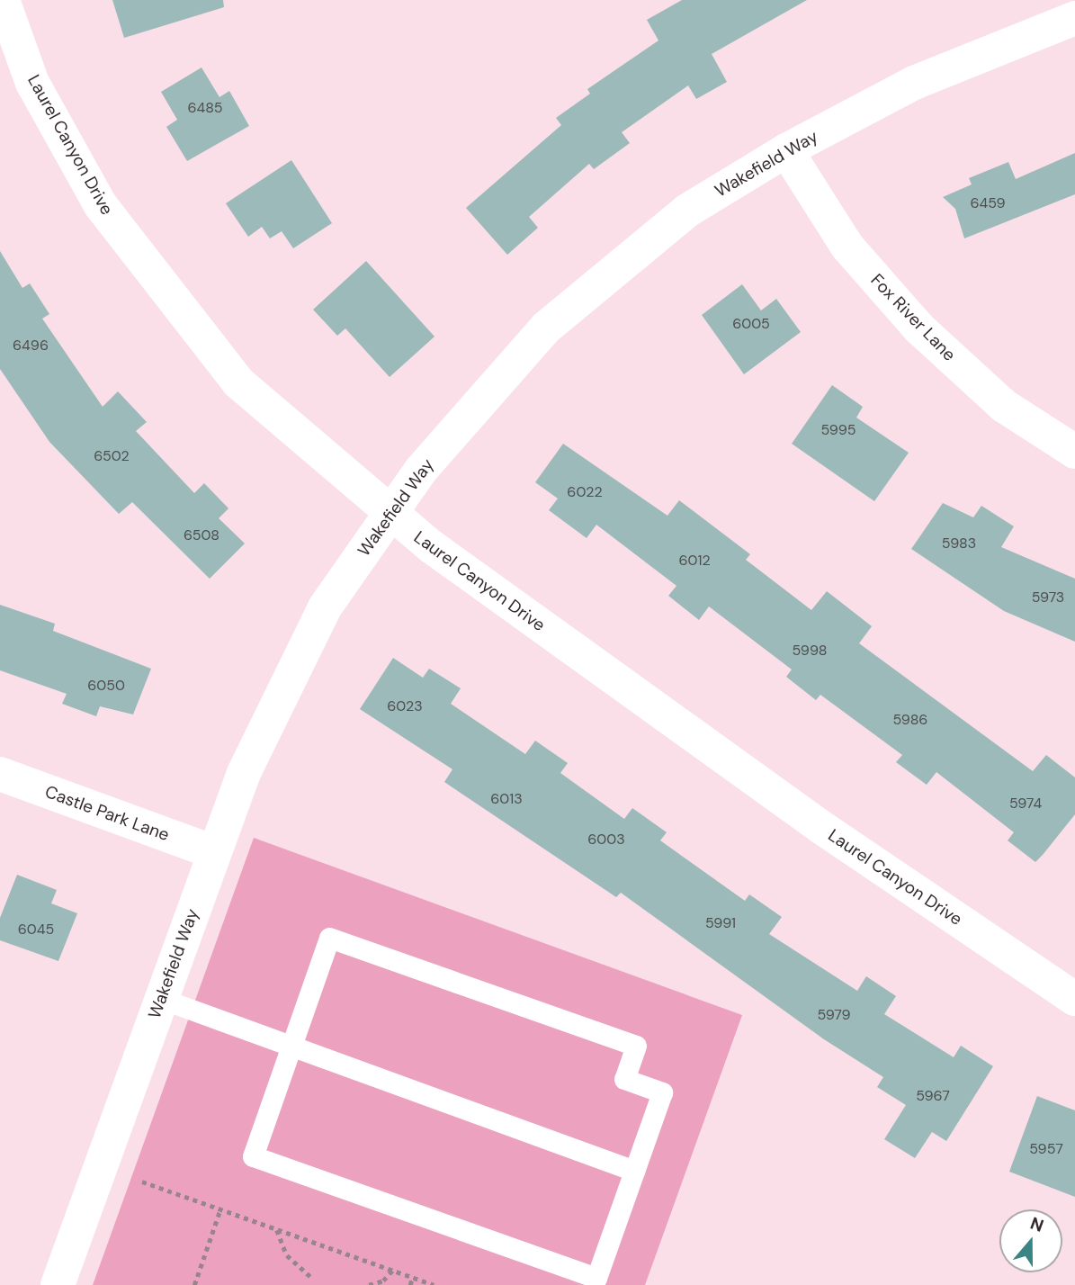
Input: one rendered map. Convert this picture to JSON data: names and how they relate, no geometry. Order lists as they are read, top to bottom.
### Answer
{
  "streets": {
    "street": [
      "Laurel Canyon Drive",
      "Wakefield Way",
      "Fox River Lane",
      "Castle Park Lane"
    ]
  },
  "crossings": [
    ["Laurel Canyon Drive", "Wakefield Way"],
    ["Wakefield Way", "Fox River Lane"],
    ["Wakefield Way", "Castle Park Lane"]
  ],
  "house_numbers": [
    "6485",
    "6459",
    "6005",
    "6496",
    "5995",
    "6502",
    "6022",
    "6508",
    "5983",
    "6012",
    "5973",
    "5998",
    "6050",
    "6023",
    "5986",
    "6013",
    "5974",
    "6003",
    "5991",
    "6045",
    "5979",
    "5967",
    "5957"
  ],
  "north": "top"
}
